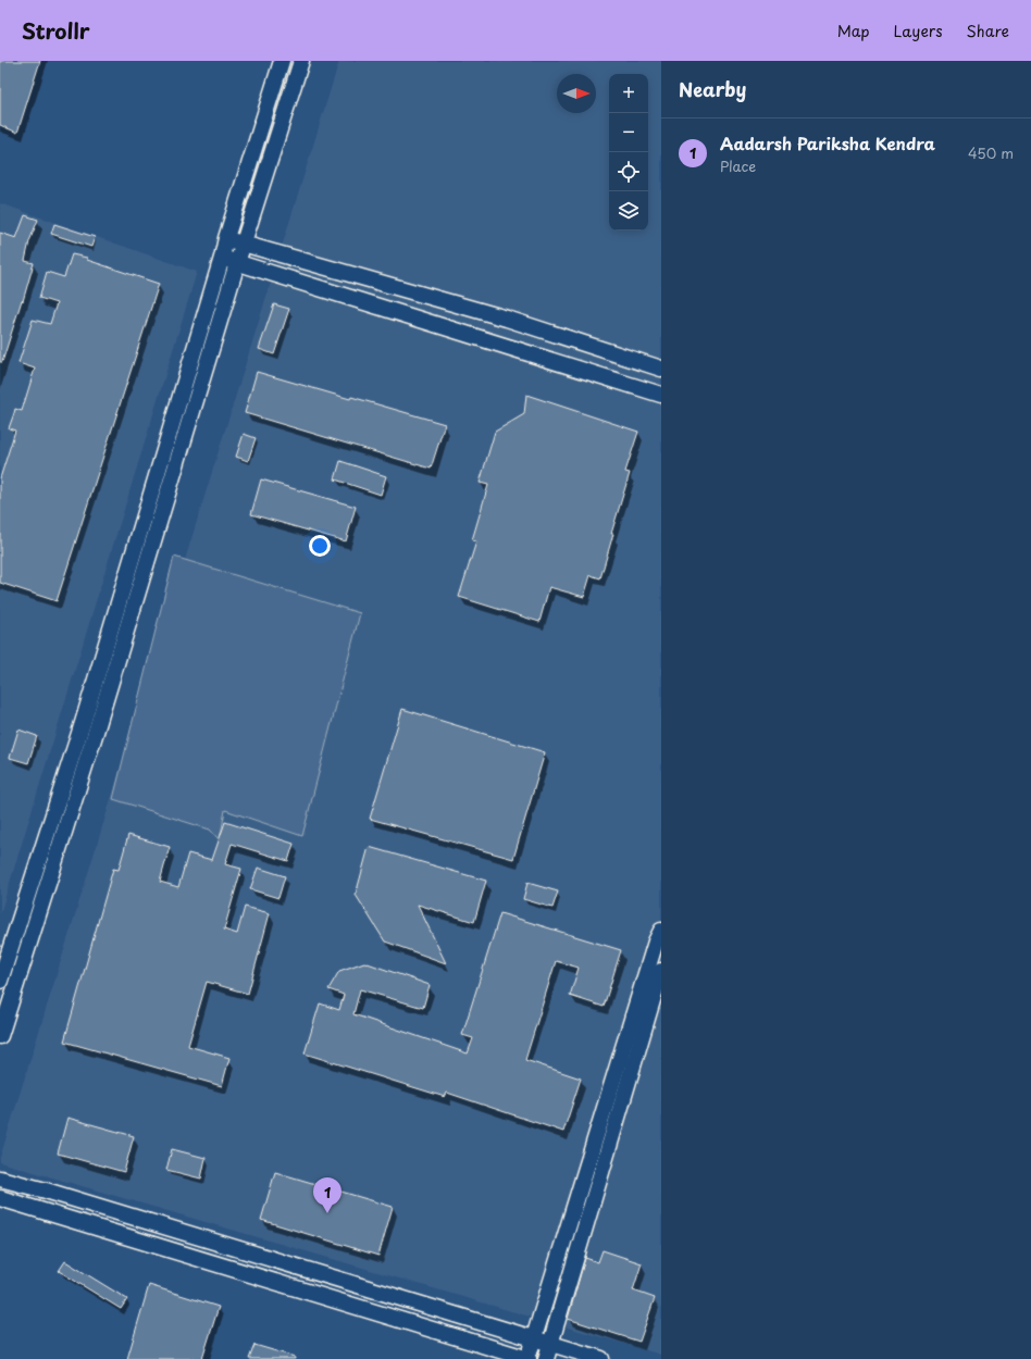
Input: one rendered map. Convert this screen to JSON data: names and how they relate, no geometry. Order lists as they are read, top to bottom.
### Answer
{
  "north": "right",
  "page": {
    "header": "Strollr",
    "nav": ["Map", "Layers", "Share"],
    "heading": "Nearby",
    "map_buttons": ["+", "−"],
    "list": [
      {
        "mark": "1",
        "name": "Aadarsh Pariksha Kendra",
        "note": "Place",
        "value": "450 m"
      }
    ],
    "pins": "1"
  }
}
